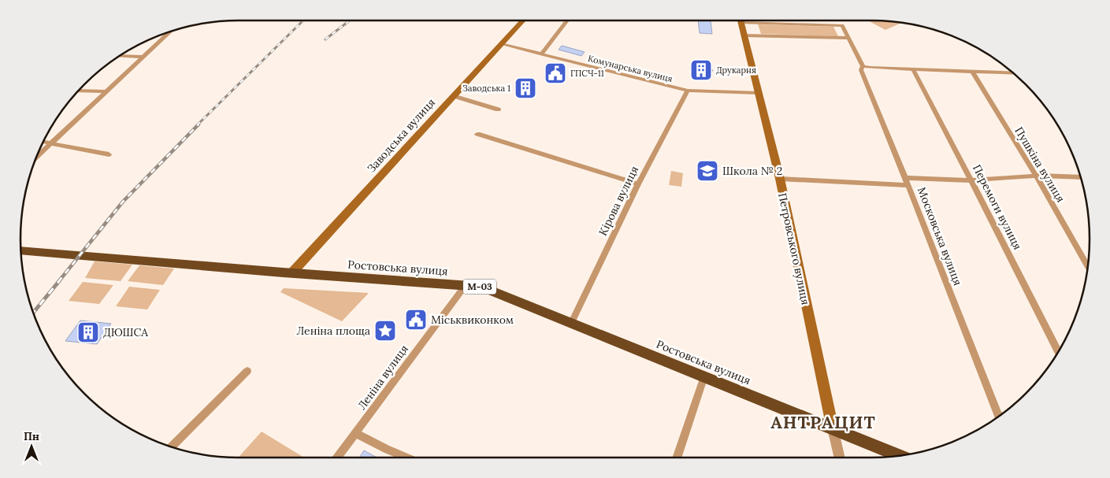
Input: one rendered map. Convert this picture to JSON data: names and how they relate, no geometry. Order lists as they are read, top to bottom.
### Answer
{
  "streets": {
    "highway": ["Ростовська вулиця", "М-03"],
    "main road": ["Заводська вулиця", "Петровського вулиця"],
    "street": [
      "Комунарська вулиця",
      "Пушкіна вулиця",
      "Кірова вулиця",
      "Перемоги вулиця",
      "Московська вулиця",
      "Леніна вулиця"
    ]
  },
  "crossings": [
    ["Комунарська вулиця", "Заводська вулиця"],
    ["Комунарська вулиця", "Кірова вулиця"],
    ["Комунарська вулиця", "Петровського вулиця"],
    ["Заводська вулиця", "Ростовська вулиця"],
    ["Кірова вулиця", "Ростовська вулиця"],
    ["Петровського вулиця", "Ростовська вулиця"],
    ["Ростовська вулиця", "Леніна вулиця"]
  ],
  "districts": ["АНТРАЦИТ"],
  "places": {
    "building": ["Друкарня", "Заводська 1", "ДЮШСА"],
    "public building": ["ГПСЧ-11", "Міськвиконком"],
    "school or university": ["Школа № 2"],
    "place": ["Леніна площа"]
  },
  "north": "top"
}
